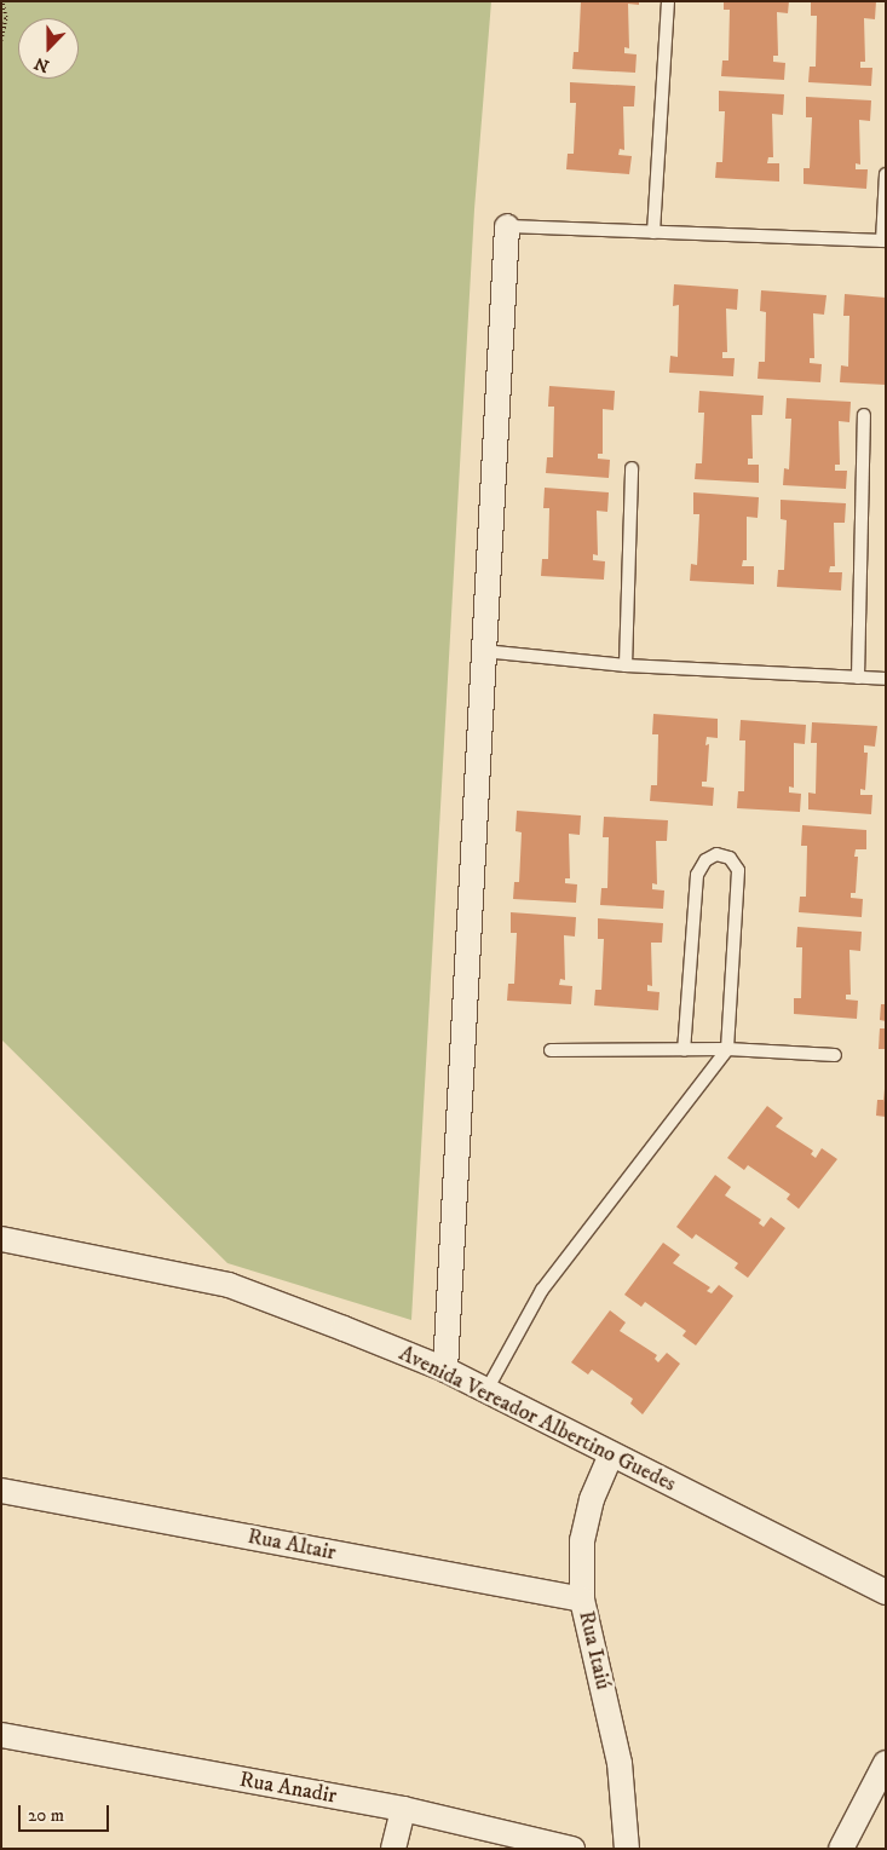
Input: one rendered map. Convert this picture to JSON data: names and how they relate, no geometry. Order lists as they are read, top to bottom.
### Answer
{
  "streets": {
    "street": [
      "Avenida Vereador Albertino Guedes",
      "Rua Altair",
      "Rua Itaiú",
      "Rua Anadir"
    ]
  },
  "crossings": [
    ["Avenida Vereador Albertino Guedes", "Rua Itaiú"],
    ["Rua Altair", "Rua Itaiú"]
  ],
  "scale_bar": "20 m",
  "north": "bottom"
}
